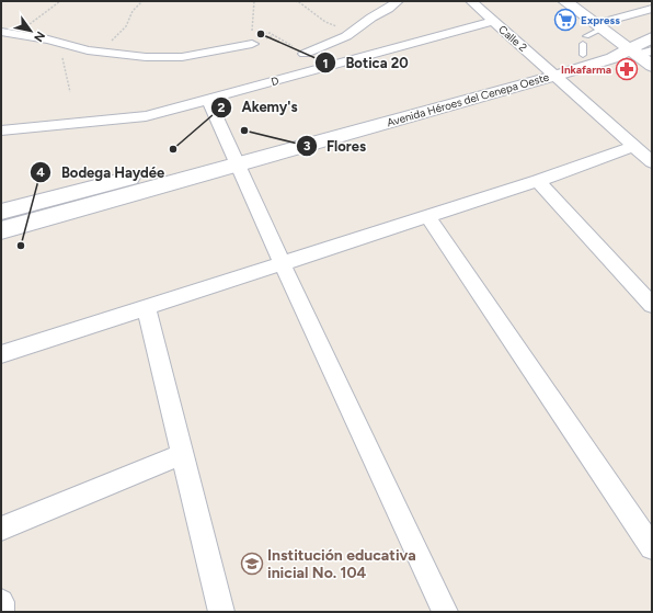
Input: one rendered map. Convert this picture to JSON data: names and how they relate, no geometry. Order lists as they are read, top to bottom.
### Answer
{
  "streets": {
    "main road": ["Avenida Héroes del Cenepa Oeste"],
    "street": ["Calle 2", "D"]
  },
  "crossings": [
    ["Calle 2", "D"],
    ["Calle 2", "Avenida Héroes del Cenepa Oeste"]
  ],
  "places": {
    "supermarket": ["Express"],
    "other": [
      "Botica 20",
      "Flores",
      "Akemy's",
      "Bodega Haydée"
    ],
    "pharmacy": ["Inkafarma"],
    "school or university": ["Institución educativa inicial No. 104"]
  },
  "north": "bottom right"
}
